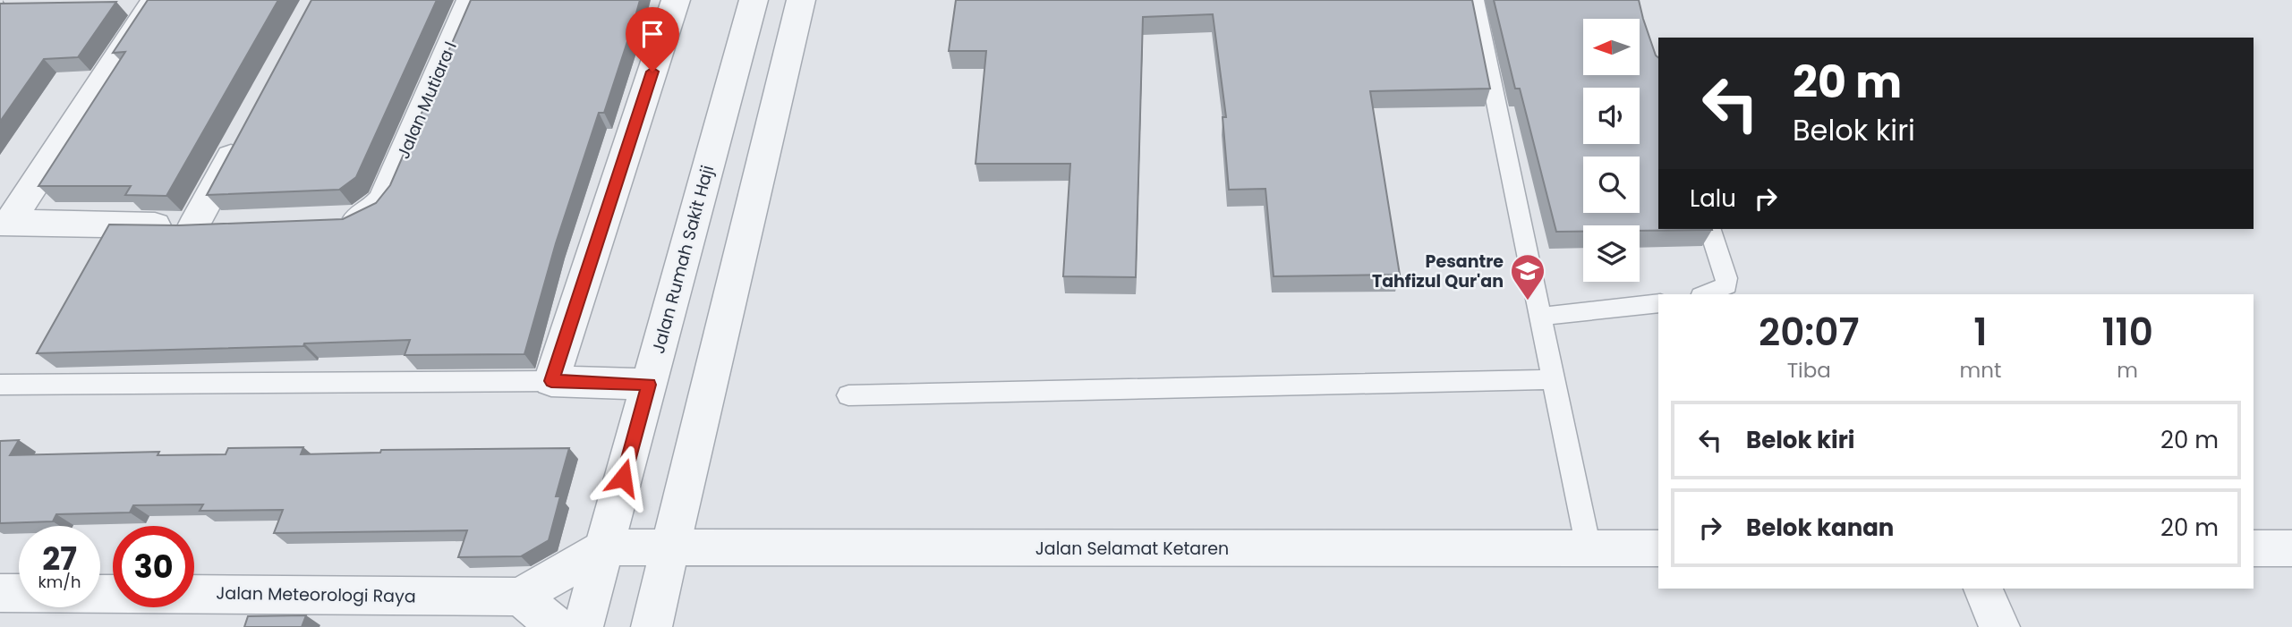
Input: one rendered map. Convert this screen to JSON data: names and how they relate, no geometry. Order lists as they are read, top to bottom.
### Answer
{
  "streets": {
    "street": [
      "Jalan Mutiara I",
      "Jalan Rumah Sakit Haji",
      "Jalan Selamat Ketaren",
      "Jalan Meteorologi Raya"
    ]
  },
  "crossings": [
    ["Jalan Rumah Sakit Haji", "Jalan Selamat Ketaren"]
  ],
  "places": {
    "school or university": ["Pesantre Tahfizul Qur'an"]
  },
  "north": "left",
  "page": {
    "turn": ["20 m", "Belok kiri"],
    "then": "Lalu",
    "eta": [
      "20:07",
      "Tiba",
      "1",
      "mnt",
      "110",
      "m"
    ],
    "list": [
      {
        "name": "Belok kiri",
        "value": "20 m"
      },
      {
        "name": "Belok kanan",
        "value": "20 m"
      }
    ],
    "speed": "27 km/h",
    "limit": "30"
  }
}
